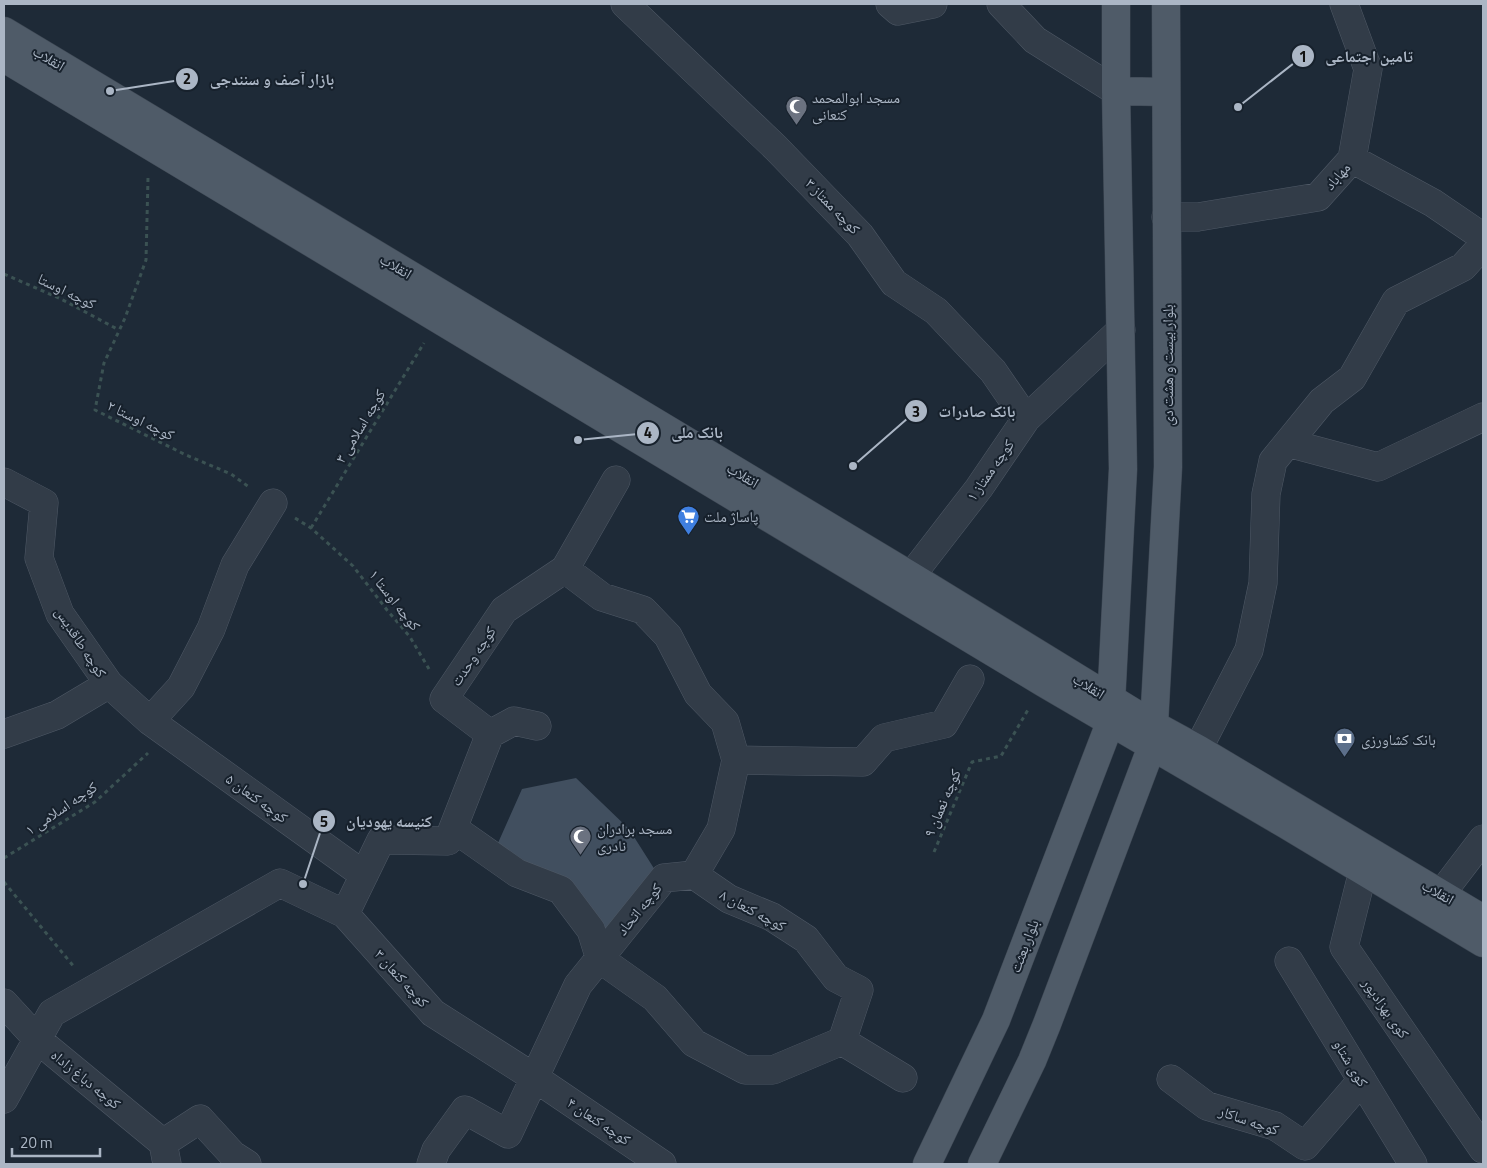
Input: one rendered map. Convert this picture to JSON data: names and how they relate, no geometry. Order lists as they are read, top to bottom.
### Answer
{
  "streets": {
    "main road": ["انقلاب", "بلوار بیست و هشت دی", "بلوار بعثت"],
    "street": [
      "مهاباد",
      "کوچه ممتاز ۳",
      "کوچه ممتاز ۱",
      "کوچه طاقدیس",
      "کوچه وحدت",
      "کوچه کنعان ۵",
      "کوچه اتحاد",
      "کوچه کنعان ۸",
      "کوچه کنعان ۳",
      "کوی بهزادپور",
      "کوی شتاو",
      "کوچه دباغ زاداه",
      "کوچه ساکار",
      "کوچه کنعان ۴"
    ],
    "path": [
      "کوچه اوستا",
      "کوچه اوستا ۲",
      "کوچه اسلامی ۳",
      "کوچه اوستا ۱",
      "کوچه نعمان ۹",
      "کوچه اسلامی ۱"
    ]
  },
  "crossings": [
    ["انقلاب", "بلوار بیست و هشت دی"],
    ["انقلاب", "کوچه ممتاز ۱"],
    ["انقلاب", "بلوار بعثت"],
    ["انقلاب", "کوی بهزادپور"],
    ["مهاباد", "بلوار بیست و هشت دی"],
    ["کوچه ممتاز ۳", "کوچه ممتاز ۱"],
    ["کوچه اوستا", "کوچه اوستا ۲"],
    ["کوچه اوستا ۲", "کوچه اسلامی ۳"],
    ["کوچه اوستا ۲", "کوچه اوستا ۱"],
    ["کوچه اسلامی ۳", "کوچه اوستا ۱"],
    ["کوچه اوستا ۱", "کوچه وحدت"],
    ["کوچه طاقدیس", "کوچه کنعان ۵"],
    ["کوچه طاقدیس", "کوچه اسلامی ۱"],
    ["کوچه کنعان ۵", "کوچه اسلامی ۱"],
    ["کوچه اتحاد", "کوچه کنعان ۸"],
    ["کوچه اتحاد", "کوچه کنعان ۳"],
    ["کوچه اتحاد", "کوچه کنعان ۴"],
    ["کوچه کنعان ۳", "کوچه کنعان ۴"],
    ["کوی شتاو", "کوچه ساکار"]
  ],
  "places": {
    "other": [
      "بازار آصف و سنندجی",
      "تامین اجتماعی",
      "بانک ملی",
      "بانک صادرات",
      "کنیسه یهودیان"
    ],
    "mosque": ["مسجد ابوالمحمد کنعانی", "مسجد برادران نادری"],
    "supermarket": ["پاساژ ملت"],
    "bank": ["بانک کشاورزی"]
  },
  "scale_bar": "20 m"
}
